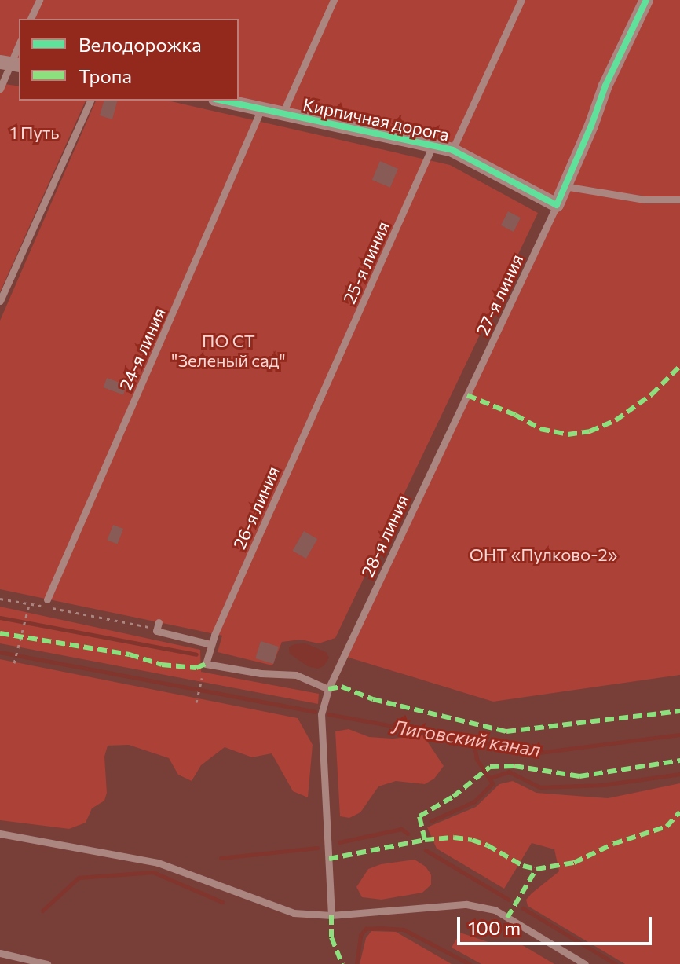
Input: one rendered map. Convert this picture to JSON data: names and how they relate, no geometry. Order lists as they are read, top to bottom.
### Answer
{
  "streets": {
    "street": ["Кирпичная дорога"],
    "lane": [
      "25-я линия",
      "27-я линия",
      "24-я линия",
      "26-я линия",
      "28-я линия"
    ]
  },
  "crossings": [
    ["Кирпичная дорога", "25-я линия"],
    ["Кирпичная дорога", "27-я линия"],
    ["Кирпичная дорога", "24-я линия"],
    ["25-я линия", "26-я линия"],
    ["27-я линия", "28-я линия"]
  ],
  "water": ["Лиговский канал"],
  "parks": ["1 Путь", "ПО СТ \"Зеленый сад\"", "ОНТ «Пулково-2»"],
  "legend": ["Велодорожка", "Тропа"],
  "scale_bar": "100 m"
}
